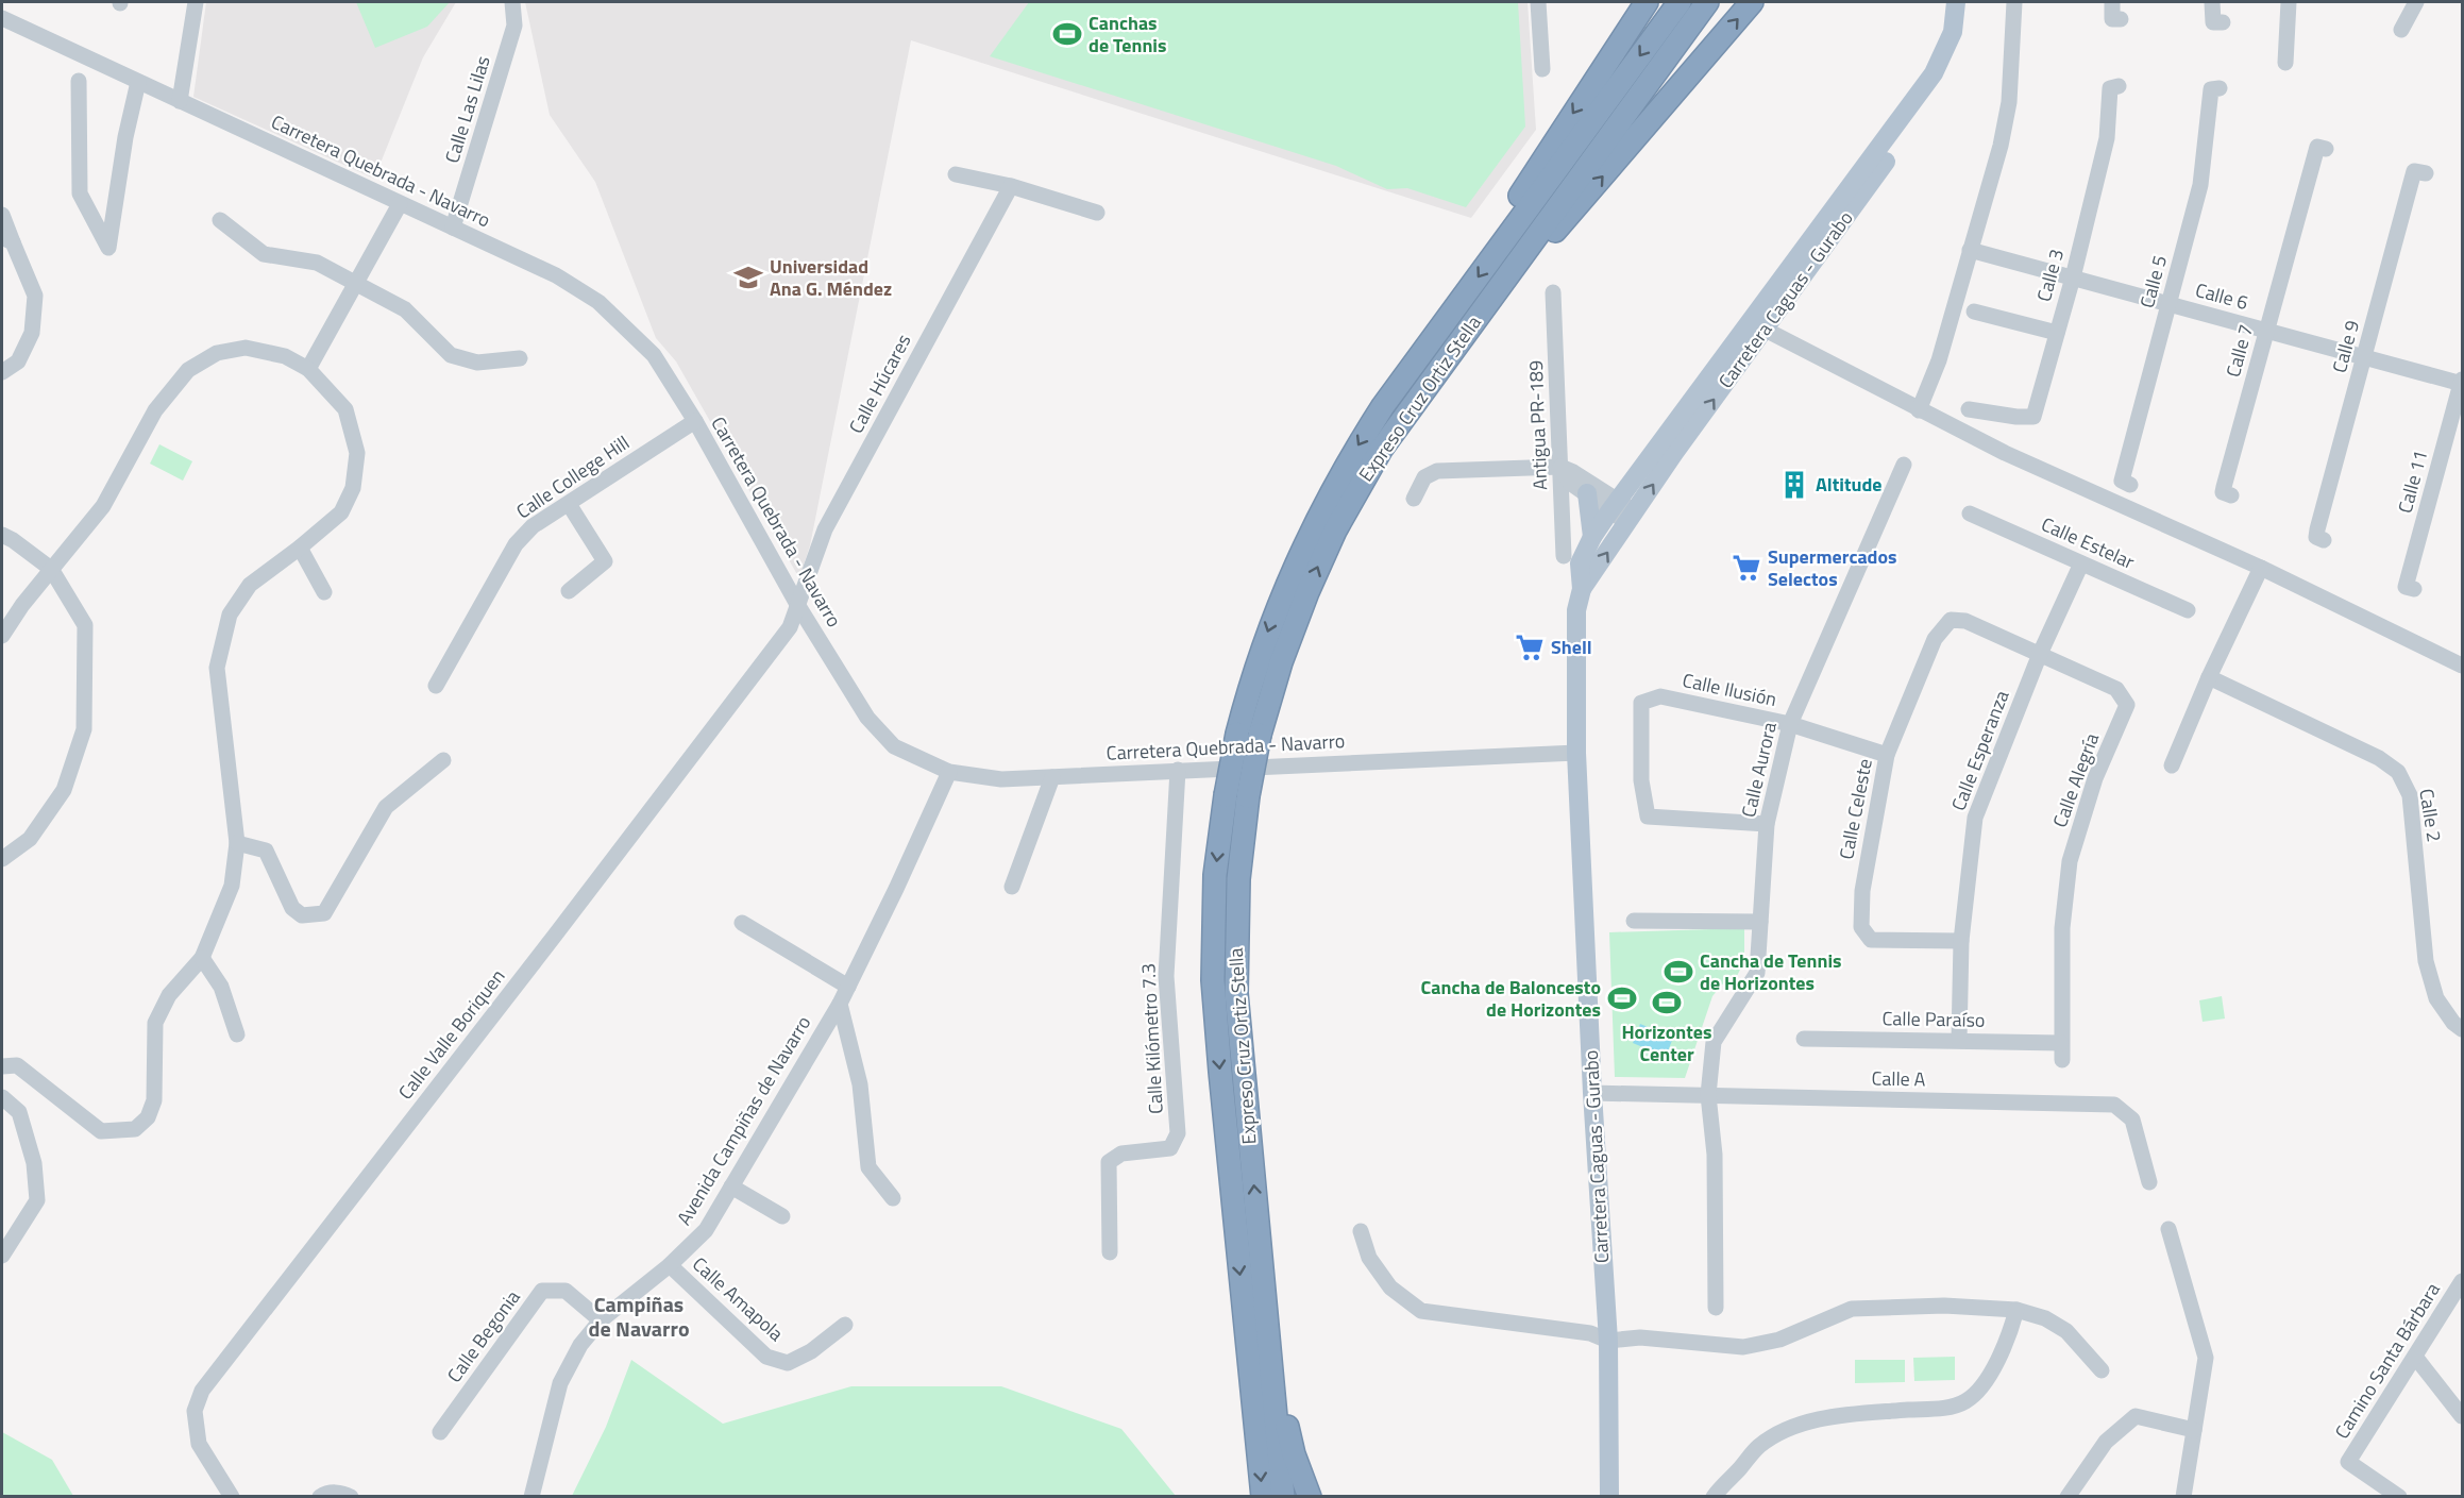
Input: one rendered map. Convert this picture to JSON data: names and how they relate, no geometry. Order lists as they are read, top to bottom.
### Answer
{
  "streets": {
    "highway": ["Expreso Cruz Ortiz Stella"],
    "main road": ["Carretera Caguas - Gurabo"],
    "street": [
      "Calle Las Lilas",
      "Carretera Quebrada - Navarro",
      "Calle 3",
      "Calle 5",
      "Calle 6",
      "Calle 9",
      "Calle 7",
      "Calle Húcares",
      "Antigua PR-189",
      "Calle College Hill",
      "Calle 11",
      "Calle Estelar",
      "Calle Ilusión",
      "Calle Esperanza",
      "Calle Aurora",
      "Calle Alegría",
      "Calle Celeste",
      "Calle 2",
      "Calle Paraíso",
      "Calle Valle Boriquen",
      "Calle Kilómetro 7.3",
      "Calle A",
      "Avenida Campiñas de Navarro",
      "Calle Amapola",
      "Calle Begonia",
      "Camino Santa Bárbara"
    ]
  },
  "crossings": [
    ["Calle Las Lilas", "Carretera Quebrada - Navarro"],
    ["Carretera Quebrada - Navarro", "Carretera Caguas - Gurabo"],
    ["Carretera Quebrada - Navarro", "Calle Húcares"],
    ["Carretera Quebrada - Navarro", "Calle College Hill"],
    ["Carretera Quebrada - Navarro", "Calle Valle Boriquen"],
    ["Carretera Quebrada - Navarro", "Calle Kilómetro 7.3"],
    ["Carretera Quebrada - Navarro", "Avenida Campiñas de Navarro"],
    ["Calle 3", "Calle 6"],
    ["Calle 5", "Calle 6"],
    ["Calle 6", "Calle 9"],
    ["Calle 6", "Calle 7"],
    ["Calle 6", "Calle 11"],
    ["Carretera Caguas - Gurabo", "Calle A"],
    ["Calle Húcares", "Calle Valle Boriquen"],
    ["Calle Estelar", "Calle Esperanza"],
    ["Calle Ilusión", "Calle Aurora"],
    ["Calle Ilusión", "Calle Celeste"],
    ["Calle Esperanza", "Calle Alegría"],
    ["Calle Esperanza", "Calle Celeste"],
    ["Calle Esperanza", "Calle Paraíso"],
    ["Calle Aurora", "Calle A"],
    ["Calle Alegría", "Calle Celeste"],
    ["Calle Alegría", "Calle Paraíso"],
    ["Avenida Campiñas de Navarro", "Calle Amapola"],
    ["Avenida Campiñas de Navarro", "Calle Begonia"]
  ],
  "districts": ["Campiñas de Navarro"],
  "places": {
    "sports": [
      "Canchas de Tennis",
      "Cancha de Tennis de Horizontes",
      "Cancha de Baloncesto de Horizontes",
      "Horizontes Center"
    ],
    "school or university": ["Universidad Ana G. Méndez"],
    "building": ["Altitude"],
    "supermarket": ["Supermercados Selectos", "Shell"]
  }
}
